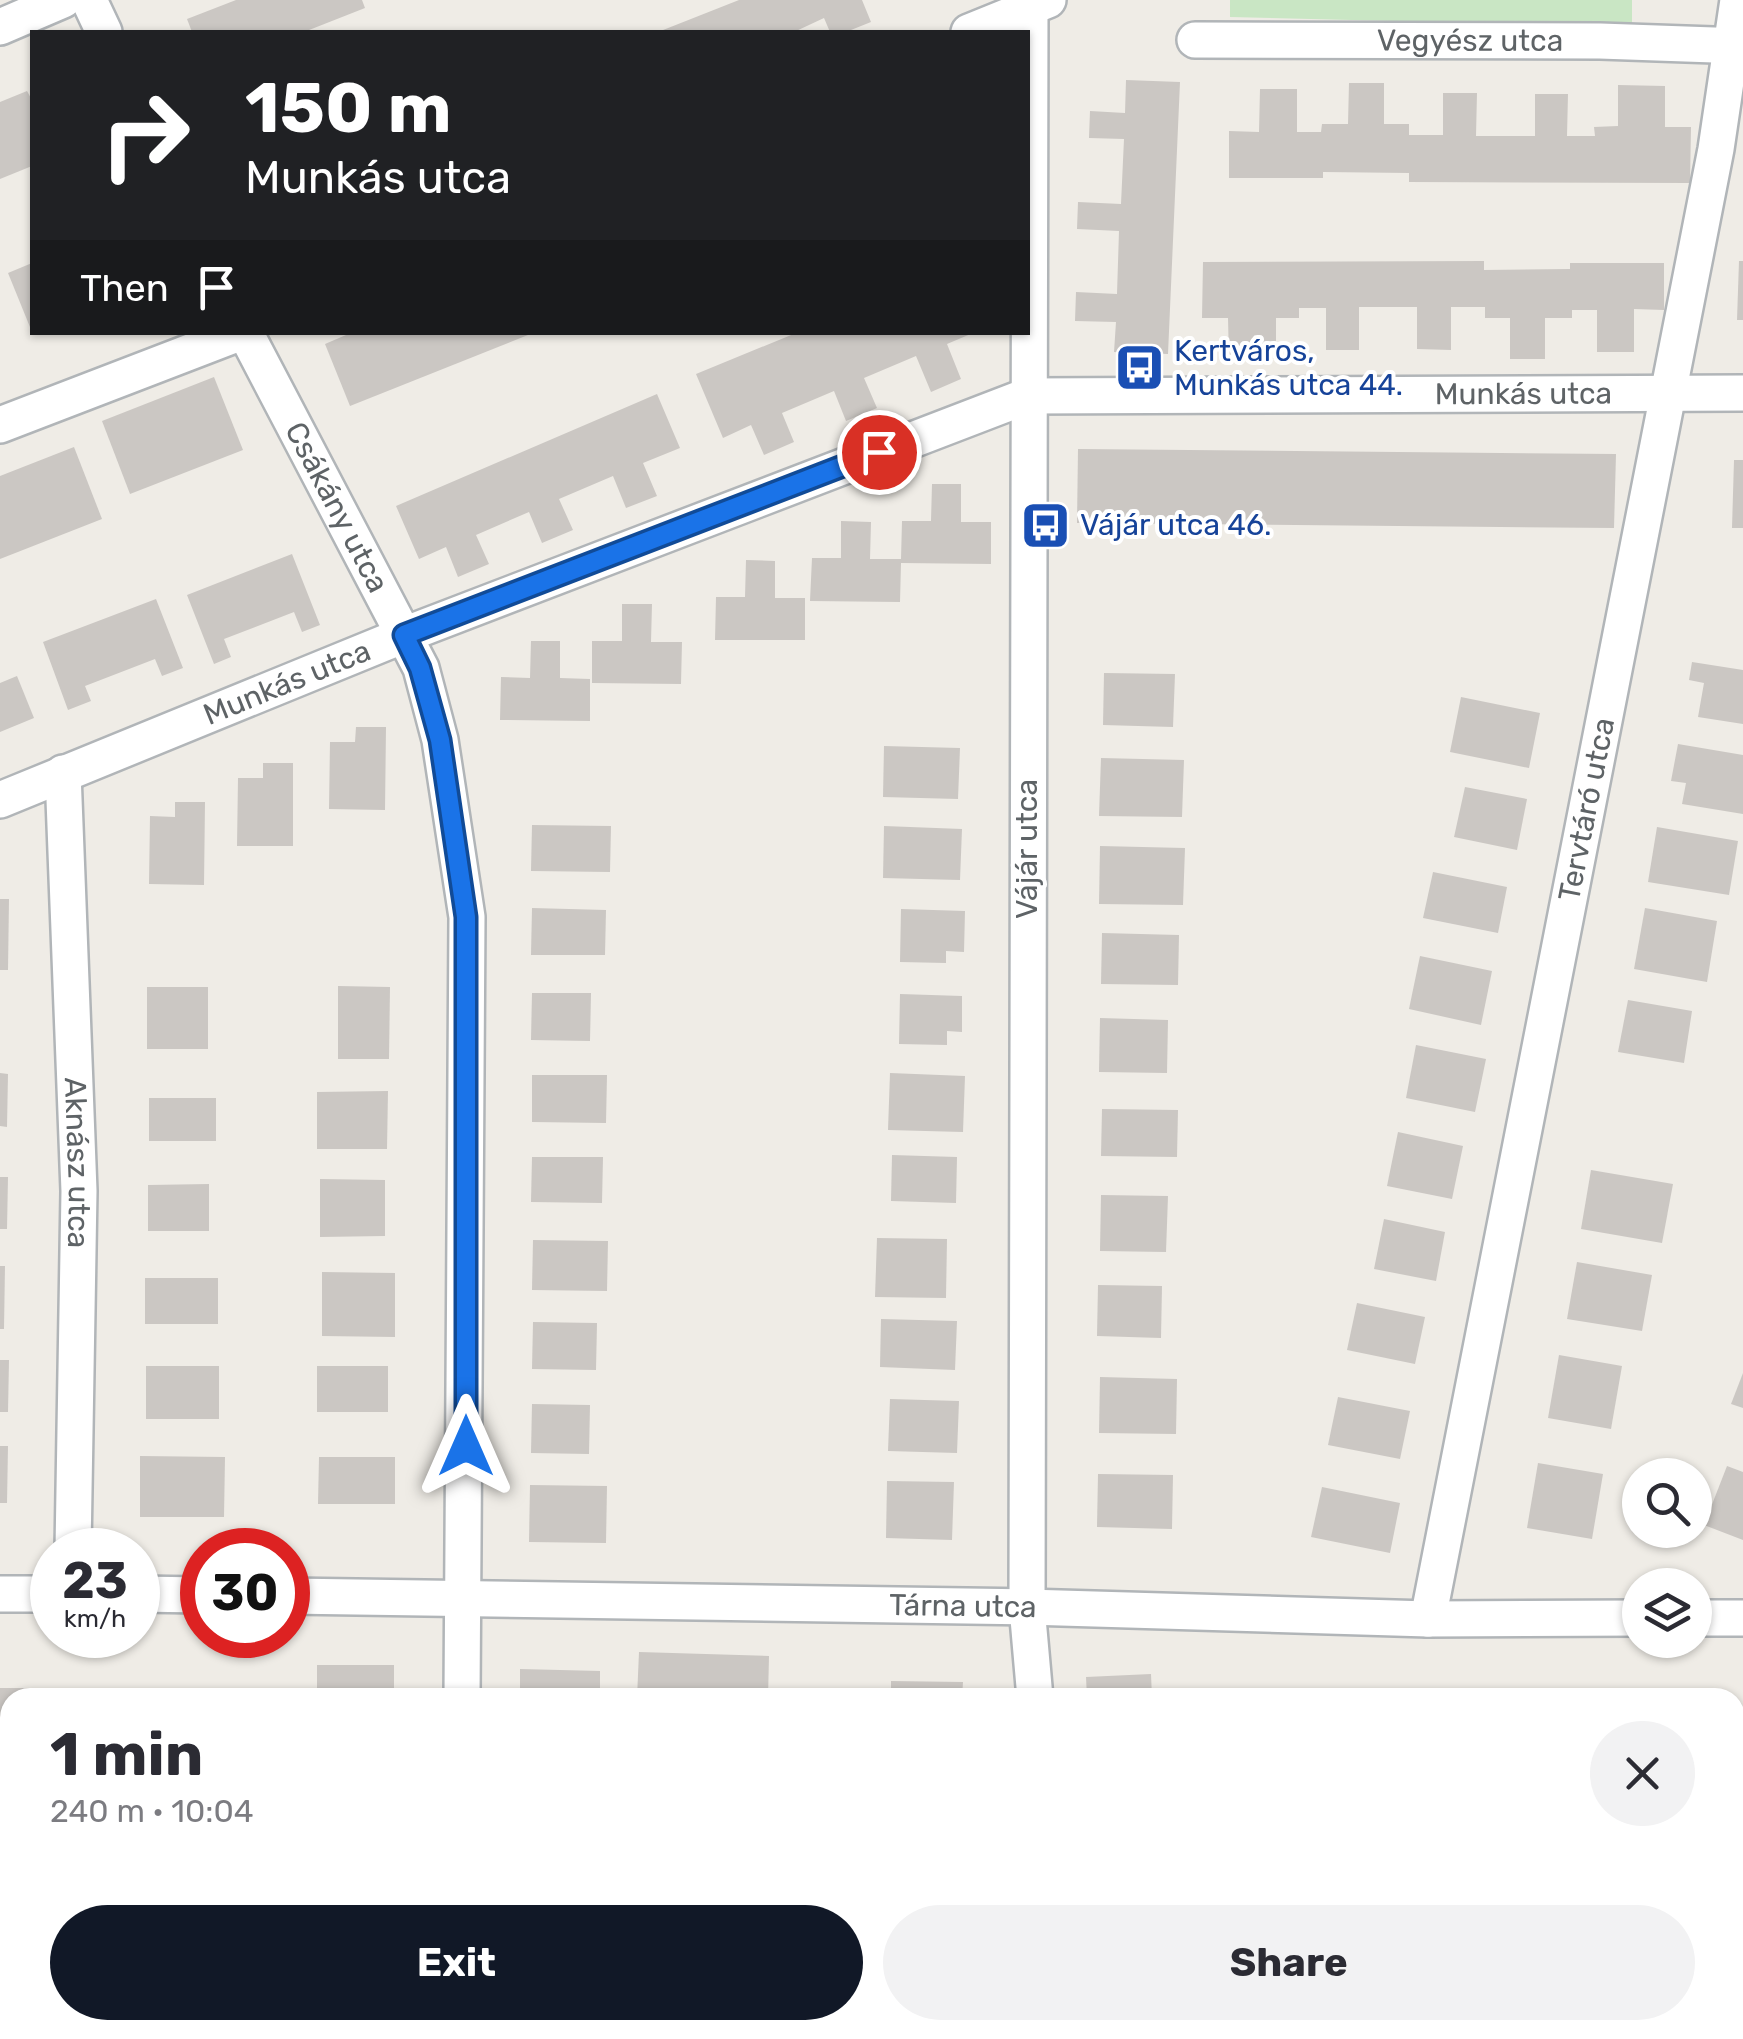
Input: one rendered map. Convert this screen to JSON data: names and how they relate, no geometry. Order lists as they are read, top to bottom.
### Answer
{
  "streets": {
    "street": [
      "Vegyész utca",
      "Munkás utca",
      "Csákány utca",
      "Tervtáró utca",
      "Vájár utca",
      "Aknász utca",
      "Tárna utca"
    ]
  },
  "crossings": [
    ["Vegyész utca", "Tervtáró utca"],
    ["Munkás utca", "Csákány utca"],
    ["Munkás utca", "Tervtáró utca"],
    ["Munkás utca", "Vájár utca"],
    ["Munkás utca", "Aknász utca"],
    ["Csákány utca", "Tárna utca"],
    ["Tervtáró utca", "Tárna utca"],
    ["Vájár utca", "Tárna utca"]
  ],
  "places": {
    "bus stop": ["Kertváros, Munkás utca 44.", "Vájár utca 46."]
  },
  "page": {
    "turn": ["150 m", "Munkás utca"],
    "then": "Then",
    "speed": "23 km/h",
    "limit": "30",
    "heading": ["1 min", "240 m · 10:04"],
    "buttons": ["Exit", "Share"]
  }
}
